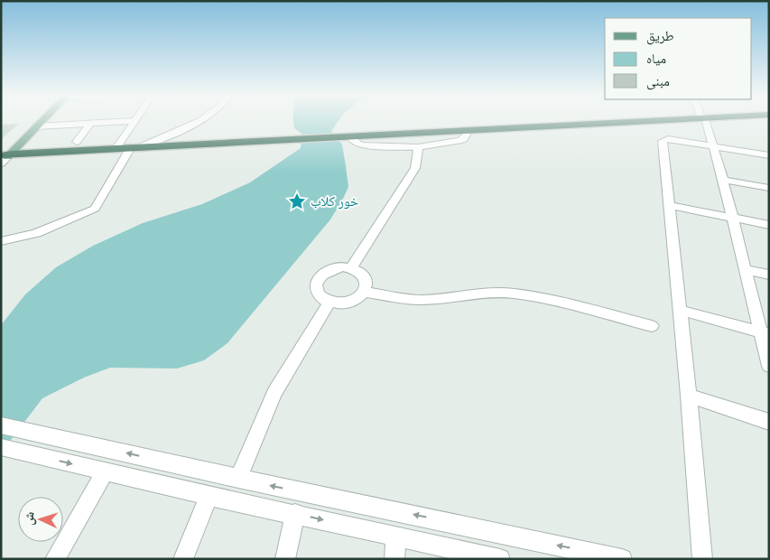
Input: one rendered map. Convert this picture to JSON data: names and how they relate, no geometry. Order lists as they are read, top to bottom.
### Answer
{
  "places": {
    "place": ["خور كلاب"]
  },
  "legend": ["طريق", "مياه", "مبنى"],
  "north": "left"
}
